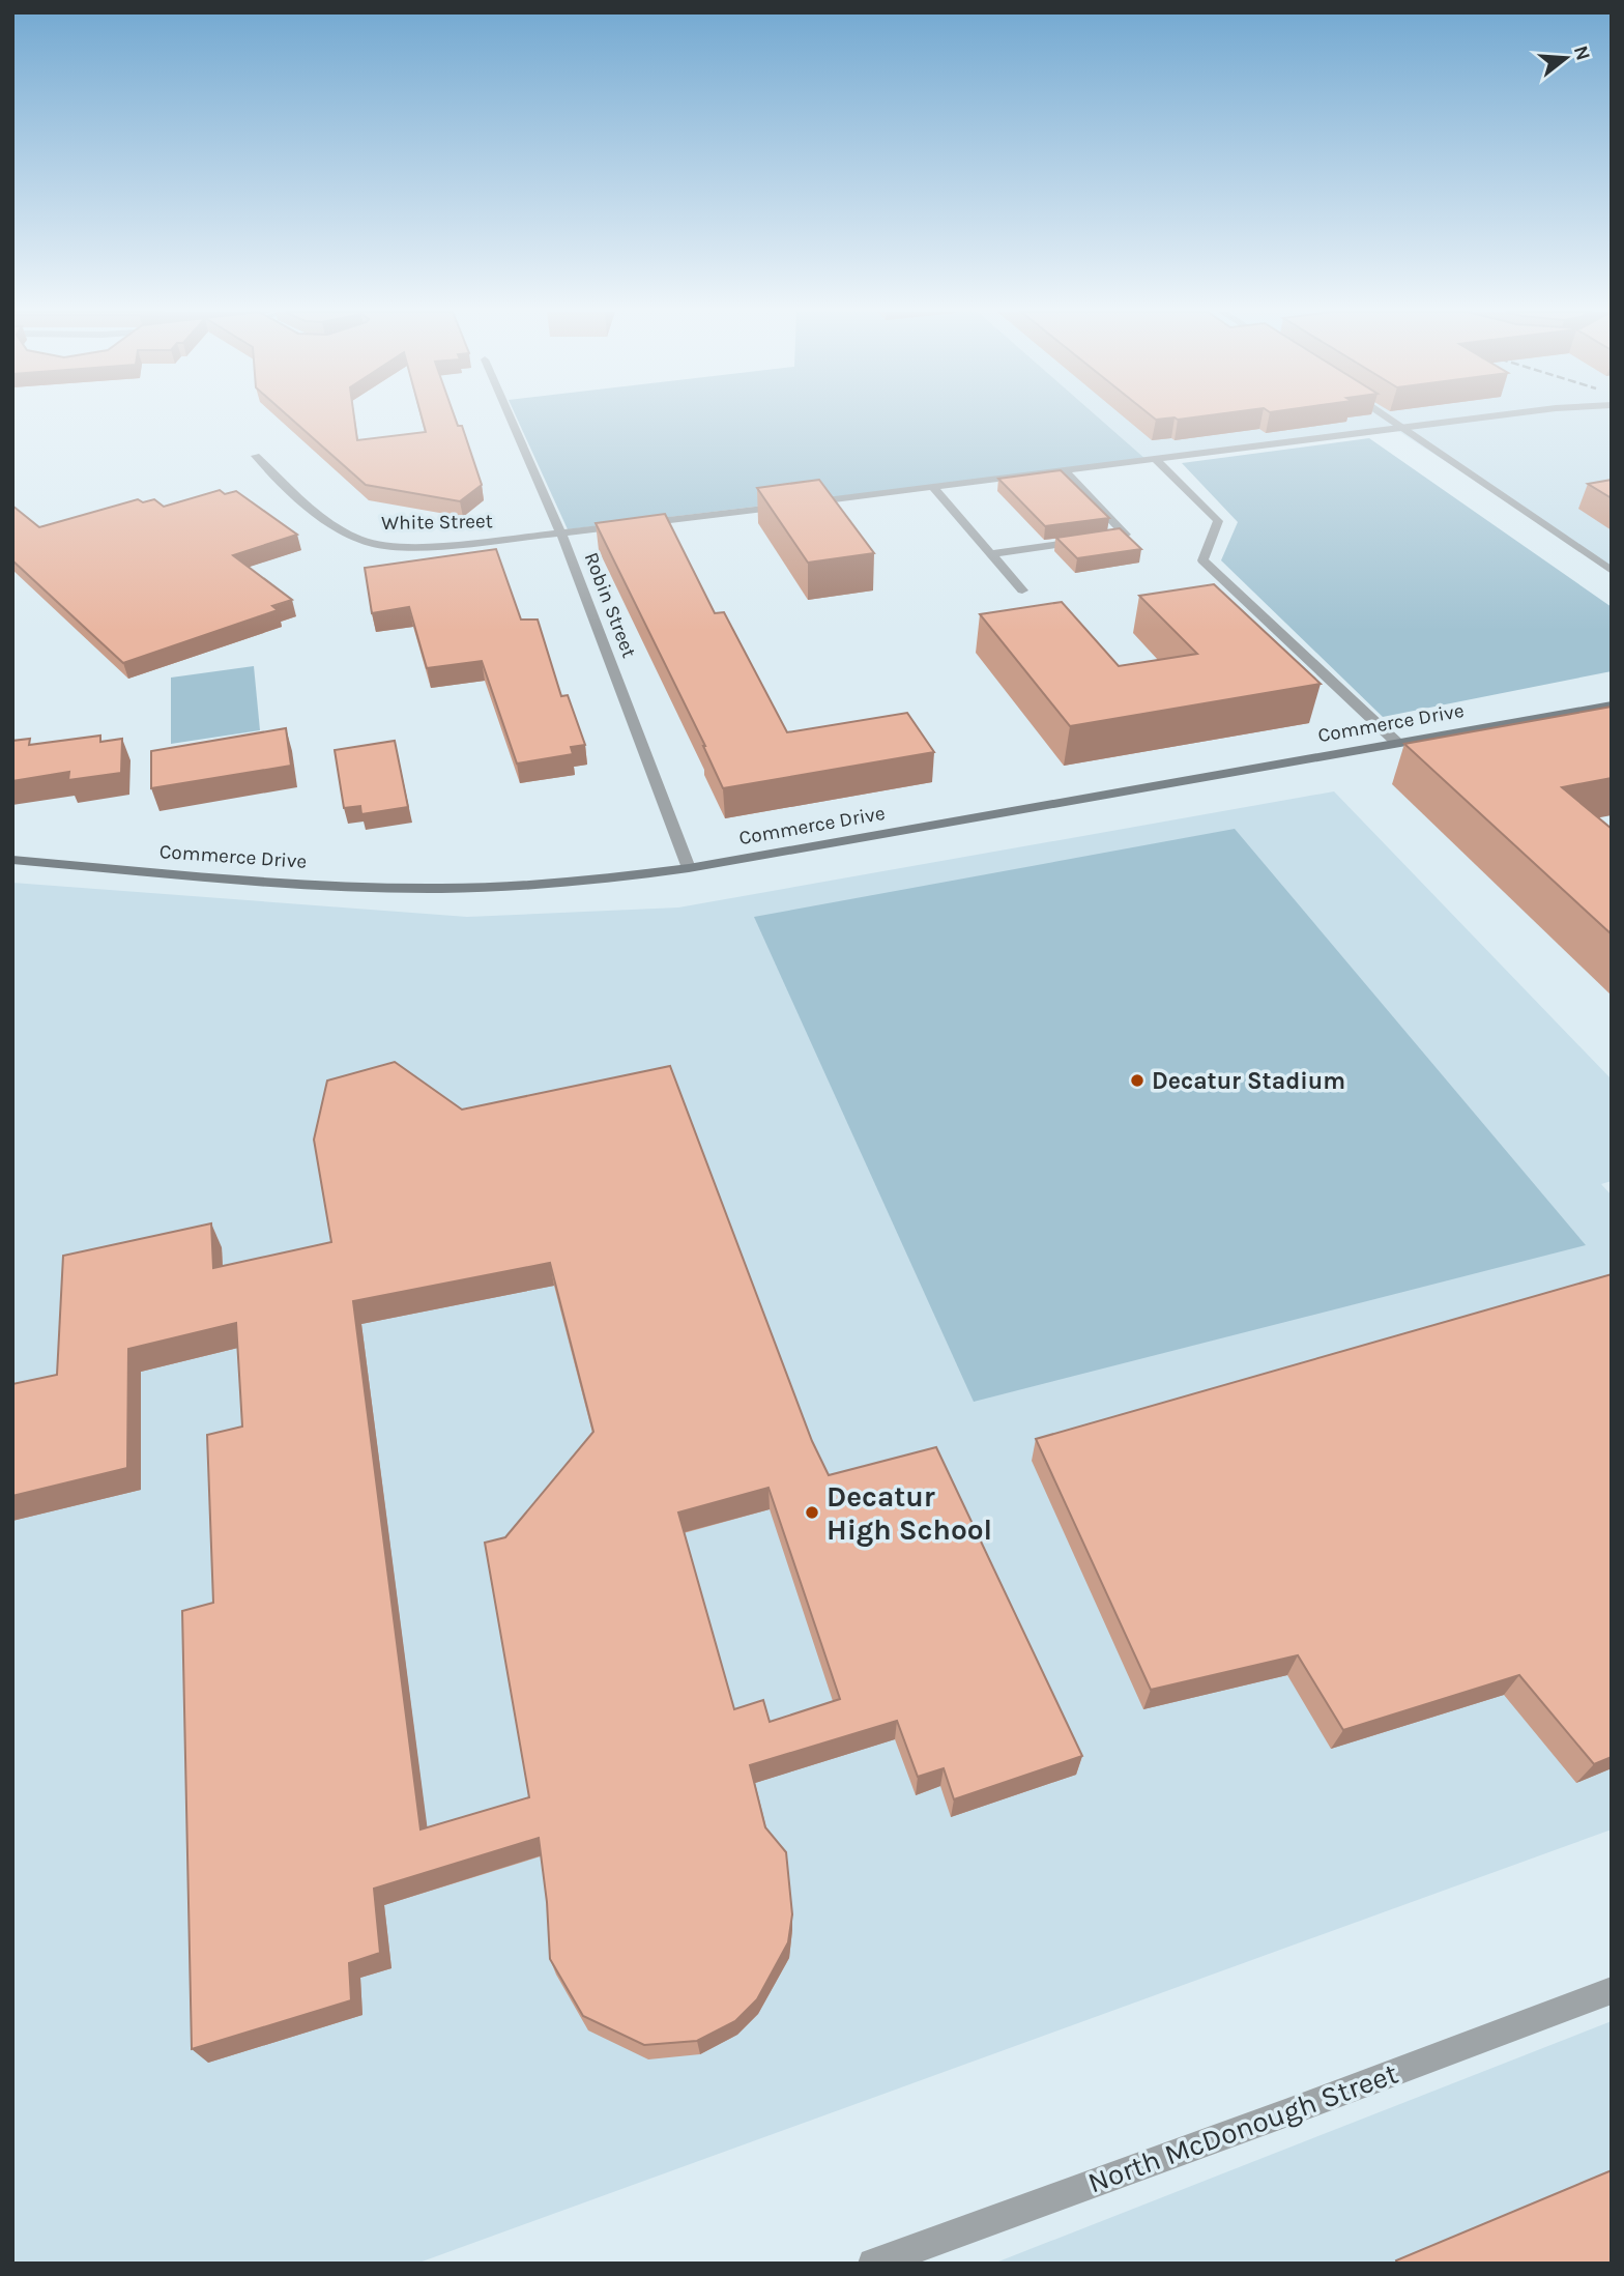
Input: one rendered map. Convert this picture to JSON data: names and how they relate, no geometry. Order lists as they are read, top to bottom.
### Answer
{
  "streets": {
    "main road": ["Commerce Drive"],
    "street": ["White Street", "Robin Street", "North McDonough Street"]
  },
  "crossings": [
    ["White Street", "Robin Street"],
    ["Robin Street", "Commerce Drive"]
  ],
  "places": ["Decatur Stadium", "Decatur High School"],
  "north": "right"
}
